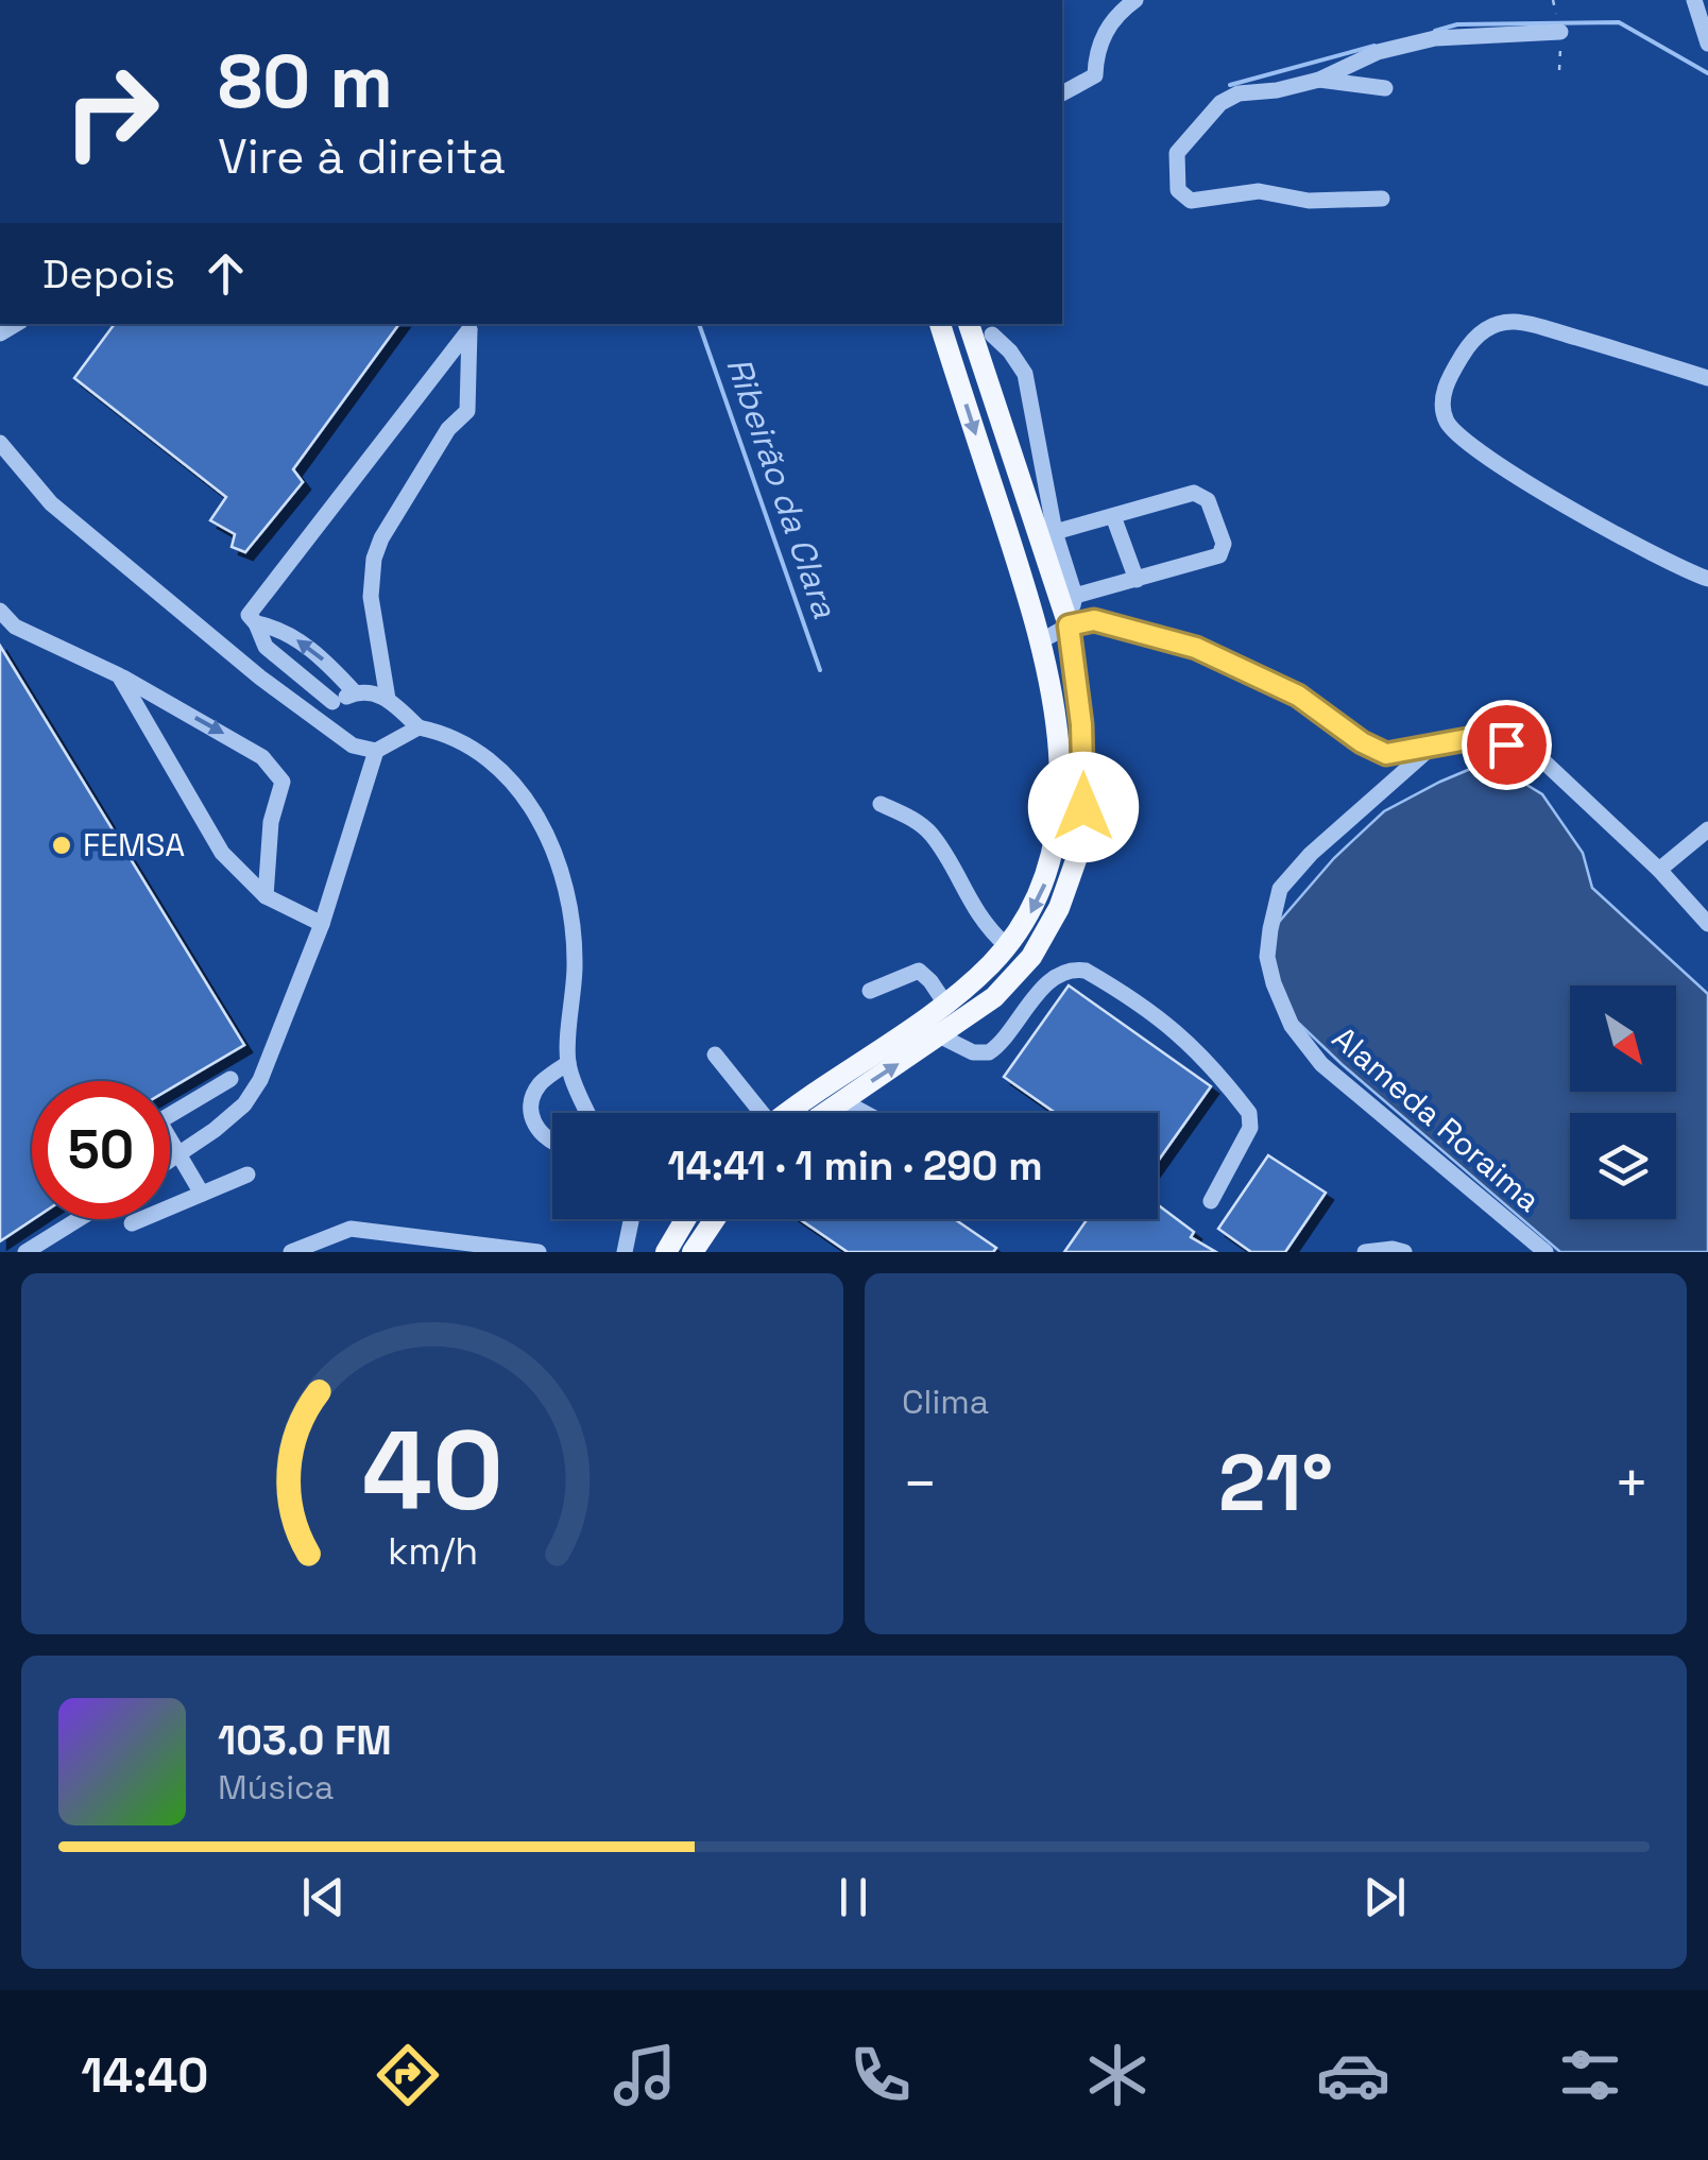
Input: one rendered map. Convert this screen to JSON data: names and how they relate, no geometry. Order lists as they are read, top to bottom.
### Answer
{
  "streets": {
    "street": ["Alameda Roraima"]
  },
  "water": ["Ribeirão da Clara"],
  "places": ["FEMSA"],
  "north": "bottom right",
  "page": {
    "turn": ["80 m", "Vire à direita"],
    "then": "Depois",
    "limit": "50",
    "trip": "14:41 · 1 min · 290 m",
    "tile": "Clima",
    "heat": ["−", "21°", "+"],
    "song": ["103.0 FM", "Música"],
    "tabs": "14:40",
    "gauge": ["40", "km/h"]
  }
}
